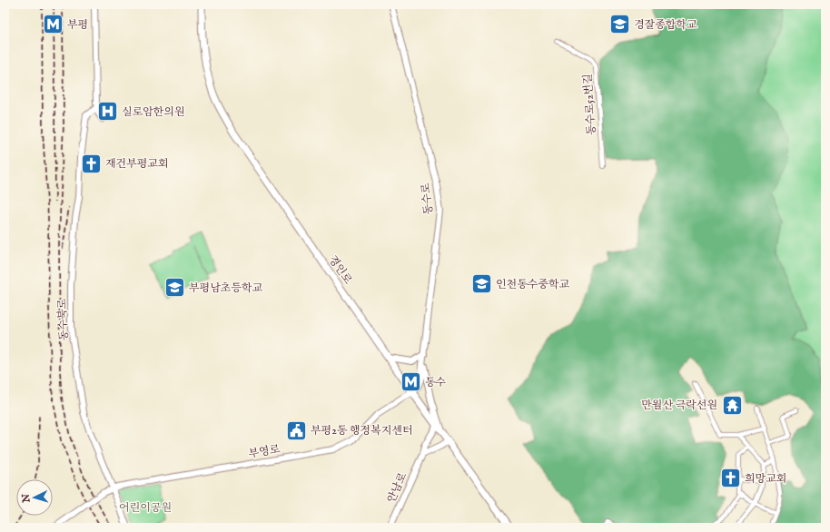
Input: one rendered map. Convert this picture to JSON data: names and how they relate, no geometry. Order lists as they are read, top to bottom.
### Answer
{
  "streets": {
    "main road": ["경인로"],
    "street": [
      "동수로52번길",
      "동수로",
      "동수북로",
      "부영로",
      "안남로"
    ]
  },
  "crossings": [
    ["동수로", "경인로"],
    ["동수로", "부영로"],
    ["경인로", "부영로"],
    ["경인로", "안남로"],
    ["동수북로", "부영로"]
  ],
  "parks": ["어린이공원"],
  "places": {
    "metro station": ["부평", "동수"],
    "school or university": ["경잘종합학교", "인천동수중학교", "부평남초등학교"],
    "hospital": ["실로암한의원"],
    "church": ["재건부평교회", "희망교회"],
    "temple": ["만월산 극락선원"],
    "public building": ["부평2동 행정복지센터"]
  },
  "north": "left"
}
